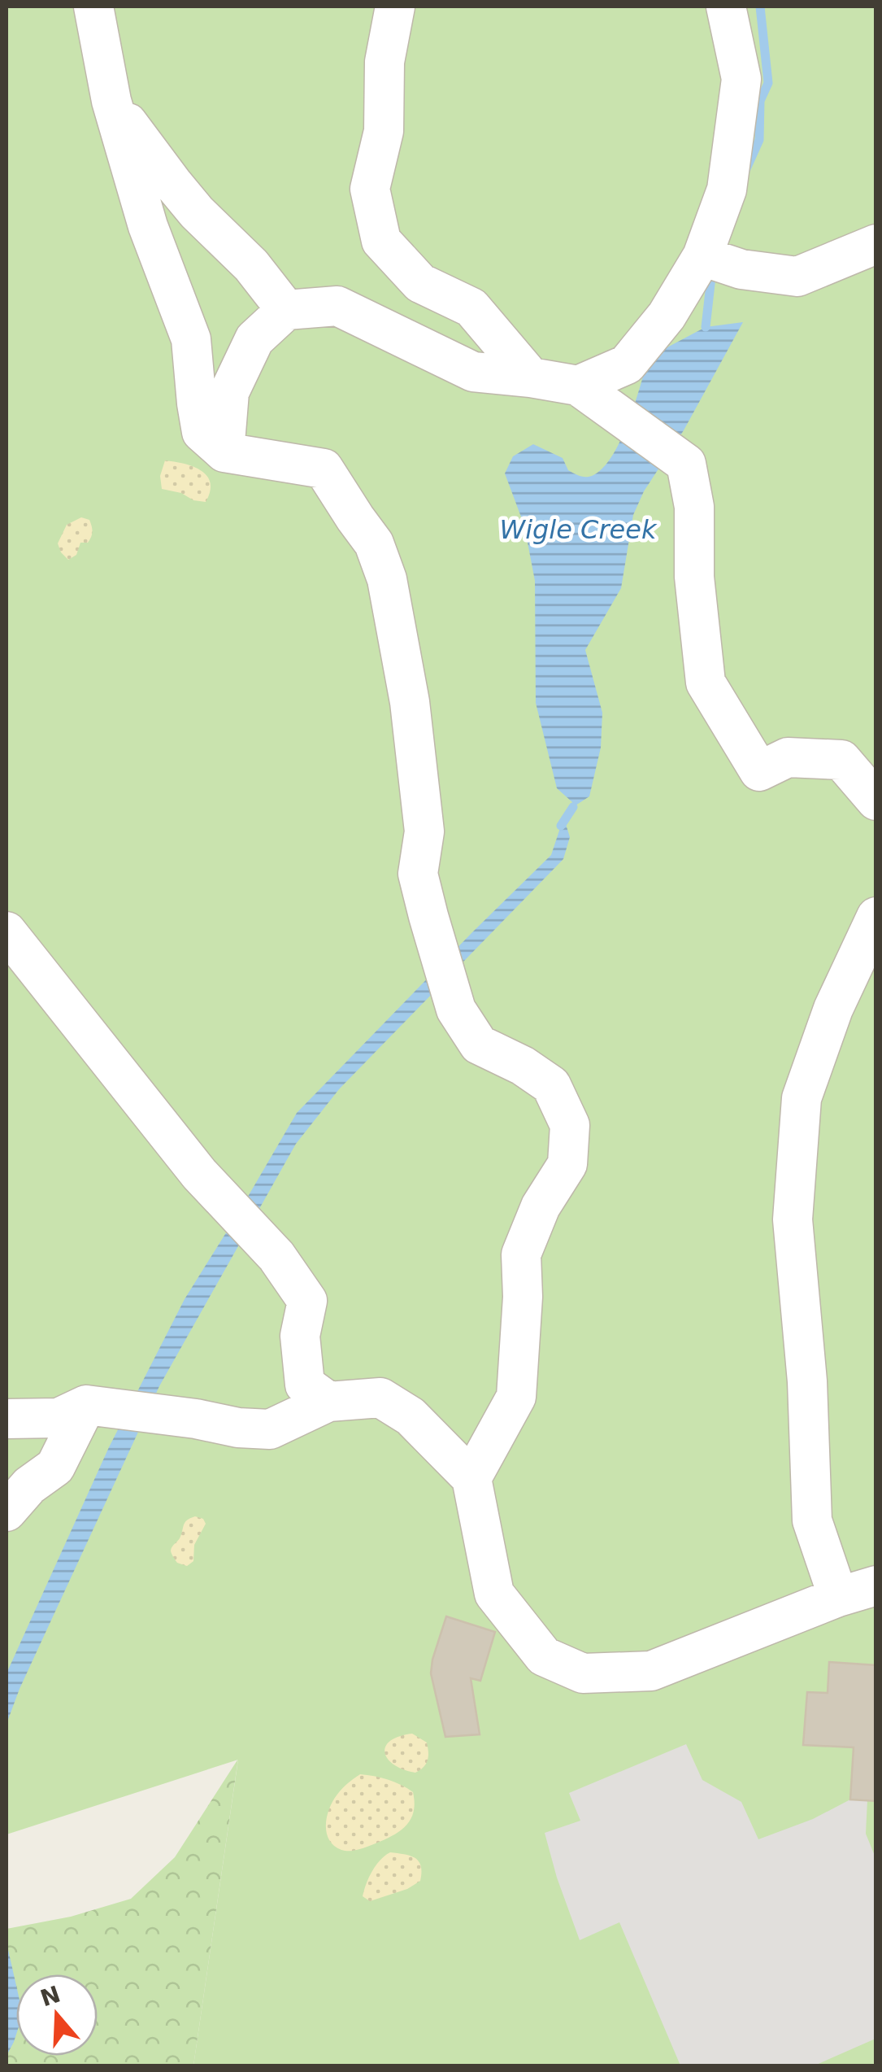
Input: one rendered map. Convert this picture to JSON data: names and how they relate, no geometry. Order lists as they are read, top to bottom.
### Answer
{
  "water": ["Wigle Creek"],
  "north": "top"
}
